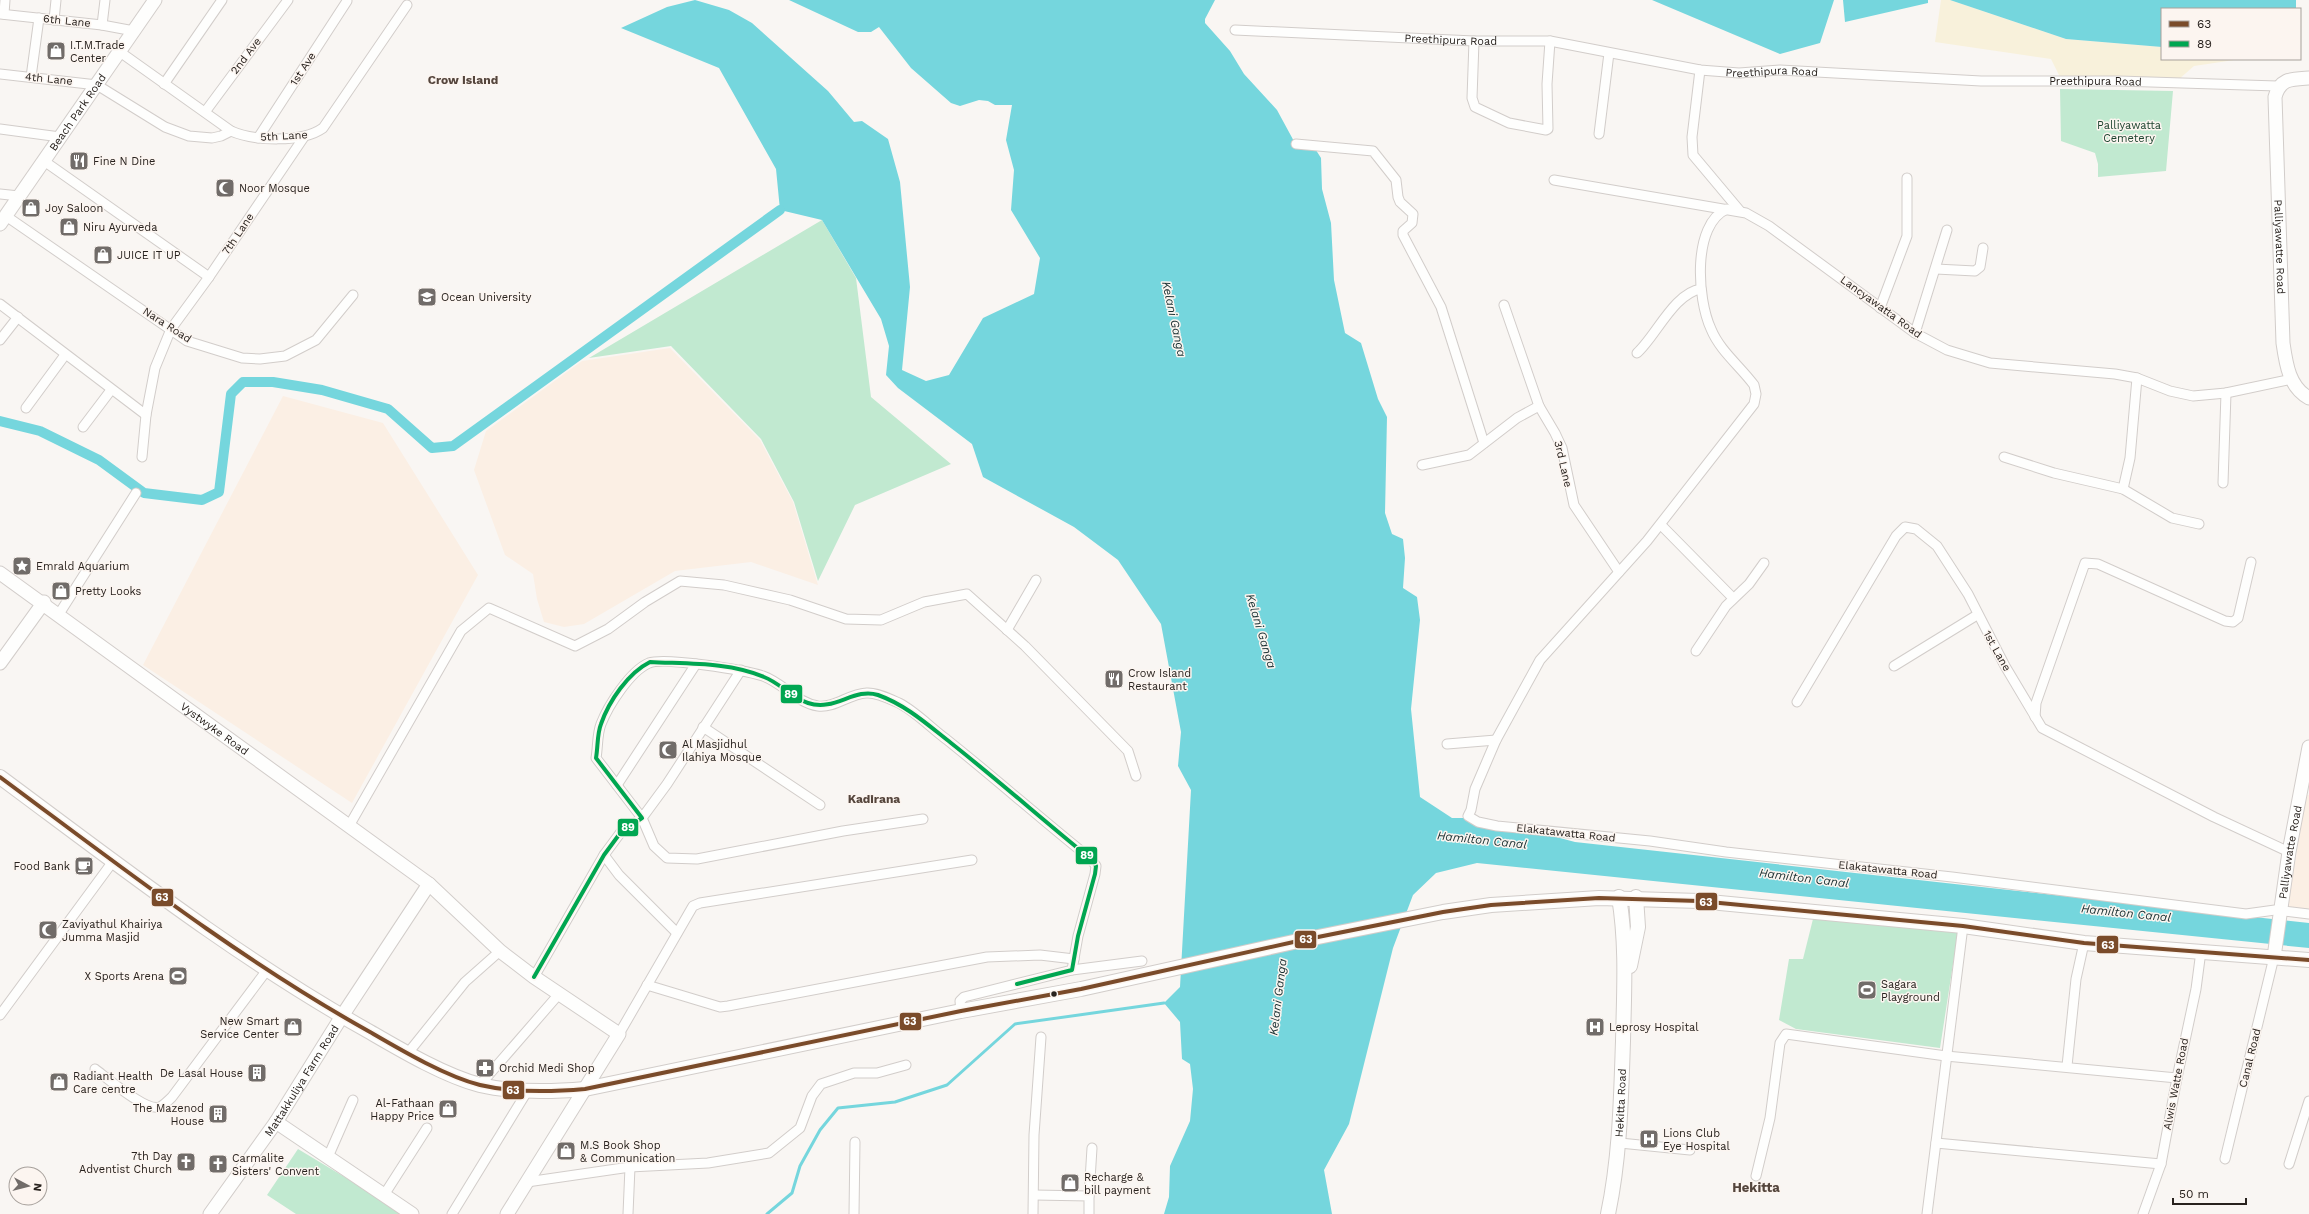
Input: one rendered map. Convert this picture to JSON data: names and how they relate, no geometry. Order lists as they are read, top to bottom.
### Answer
{
  "streets": {
    "main road": ["Hekitta Road"],
    "street": [
      "6th Lane",
      "Preethipura Road",
      "2nd Ave",
      "1st Ave",
      "4th Lane",
      "Beach Park Road",
      "5th Lane",
      "7th Lane",
      "Palliyawatte Road",
      "Lancyawatta Road",
      "Nara Road",
      "3rd Lane",
      "1st Lane",
      "Vystwyke Road",
      "Elakatawatta Road",
      "Canal Road",
      "Mattakkuliya Farm Road",
      "Alwis Watte Road"
    ]
  },
  "crossings": [
    ["6th Lane", "Beach Park Road"],
    ["Preethipura Road", "Palliyawatte Road"],
    ["2nd Ave", "5th Lane"],
    ["1st Ave", "5th Lane"],
    ["4th Lane", "Beach Park Road"],
    ["Beach Park Road", "5th Lane"],
    ["Beach Park Road", "Nara Road"],
    ["5th Lane", "7th Lane"],
    ["7th Lane", "Nara Road"],
    ["Palliyawatte Road", "Lancyawatta Road"],
    ["Palliyawatte Road", "1st Lane"],
    ["Palliyawatte Road", "Elakatawatta Road"],
    ["Palliyawatte Road", "Canal Road"],
    ["Vystwyke Road", "Mattakkuliya Farm Road"]
  ],
  "districts": ["Crow Island", "Kadirana", "Hekitta"],
  "water": ["Kelani Ganga", "Hamilton Canal"],
  "parks": ["Palliyawatta Cemetery"],
  "places": {
    "shop": [
      "I.T.M.Trade Center",
      "Joy Saloon",
      "Niru Ayurveda",
      "JUICE IT UP",
      "Pretty Looks",
      "New Smart Service Center",
      "Radiant Health Care centre",
      "Al-Fathaan Happy Price",
      "M.S Book Shop & Communication",
      "Recharge & bill payment"
    ],
    "restaurant": ["Fine N Dine", "Crow Island Restaurant"],
    "mosque": ["Noor Mosque", "Al Masjidhul Ilahiya Mosque", "Zaviyathul Khairiya Jumma Masjid"],
    "school or university": ["Ocean University"],
    "place": ["Emrald Aquarium"],
    "cafe": ["Food Bank"],
    "sports": ["X Sports Arena", "Sagara Playground"],
    "hospital": ["Leprosy Hospital", "Lions Club Eye Hospital"],
    "pharmacy": ["Orchid Medi Shop"],
    "building": ["De Lasal House", "The Mazenod House"],
    "church": ["7th Day Adventist Church", "Carmalite Sisters' Convent"]
  },
  "lines": ["transit line 89", "transit line 63"],
  "legend": ["63", "89"],
  "scale_bar": "50 m",
  "north": "right"
}
